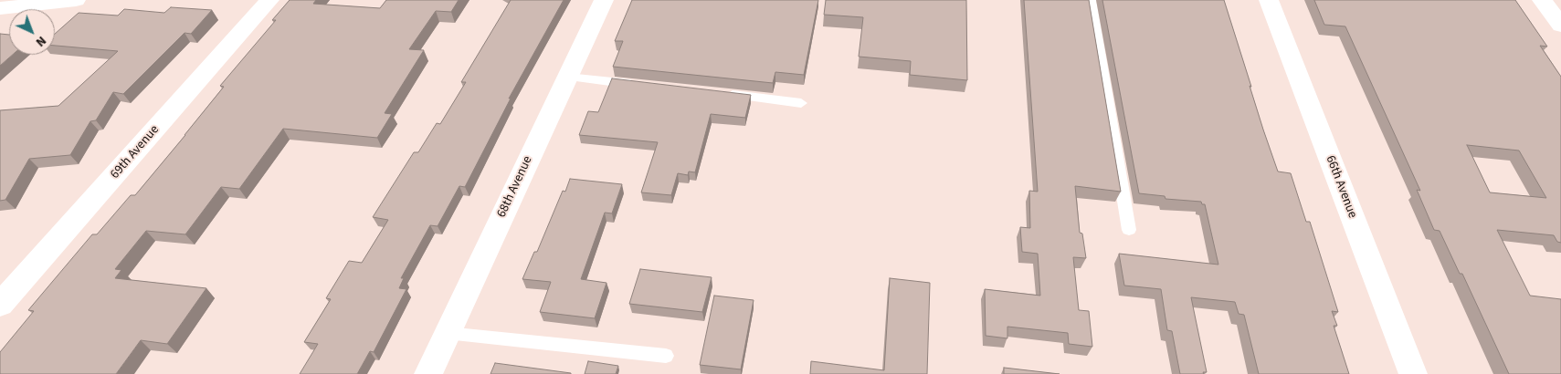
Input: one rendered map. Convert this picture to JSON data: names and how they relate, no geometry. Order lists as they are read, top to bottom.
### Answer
{
  "streets": {
    "street": ["69th Avenue", "68th Avenue", "66th Avenue"]
  },
  "north": "bottom right"
}
